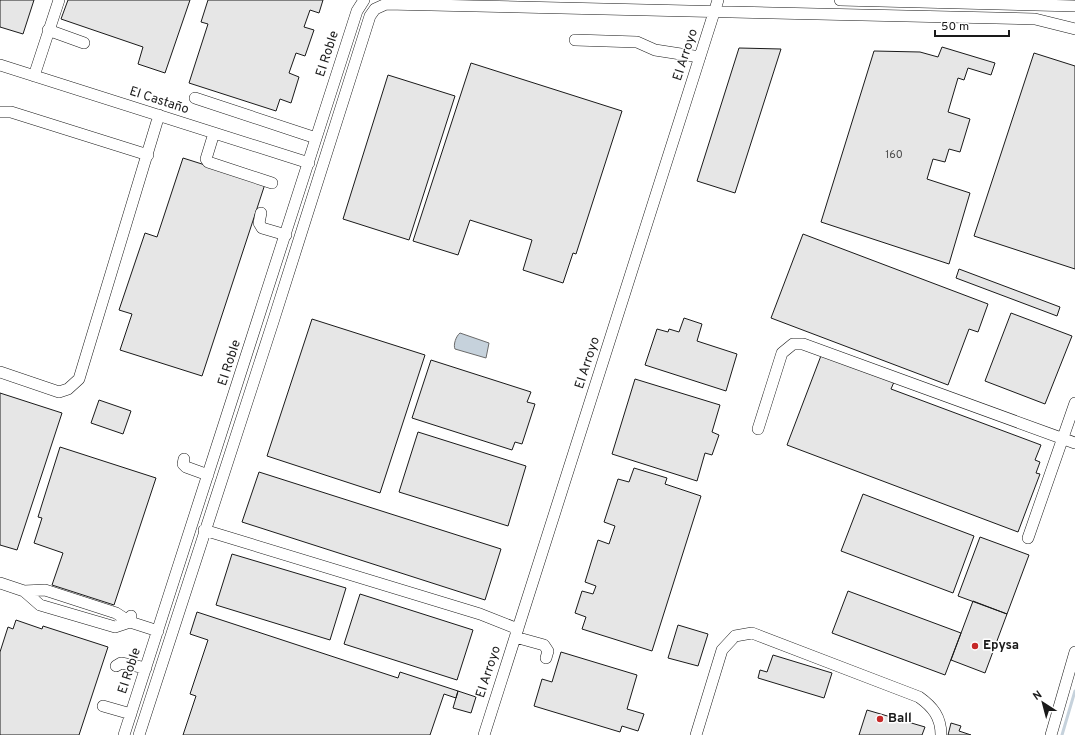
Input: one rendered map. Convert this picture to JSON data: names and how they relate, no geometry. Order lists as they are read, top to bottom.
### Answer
{
  "streets": {
    "street": ["El Roble", "El Arroyo", "El Castaño"]
  },
  "crossings": [
    ["El Roble", "El Castaño"]
  ],
  "places": ["Epysa", "Ball"],
  "house_numbers": ["160"],
  "scale_bar": "50 m",
  "north": "top left"
}
